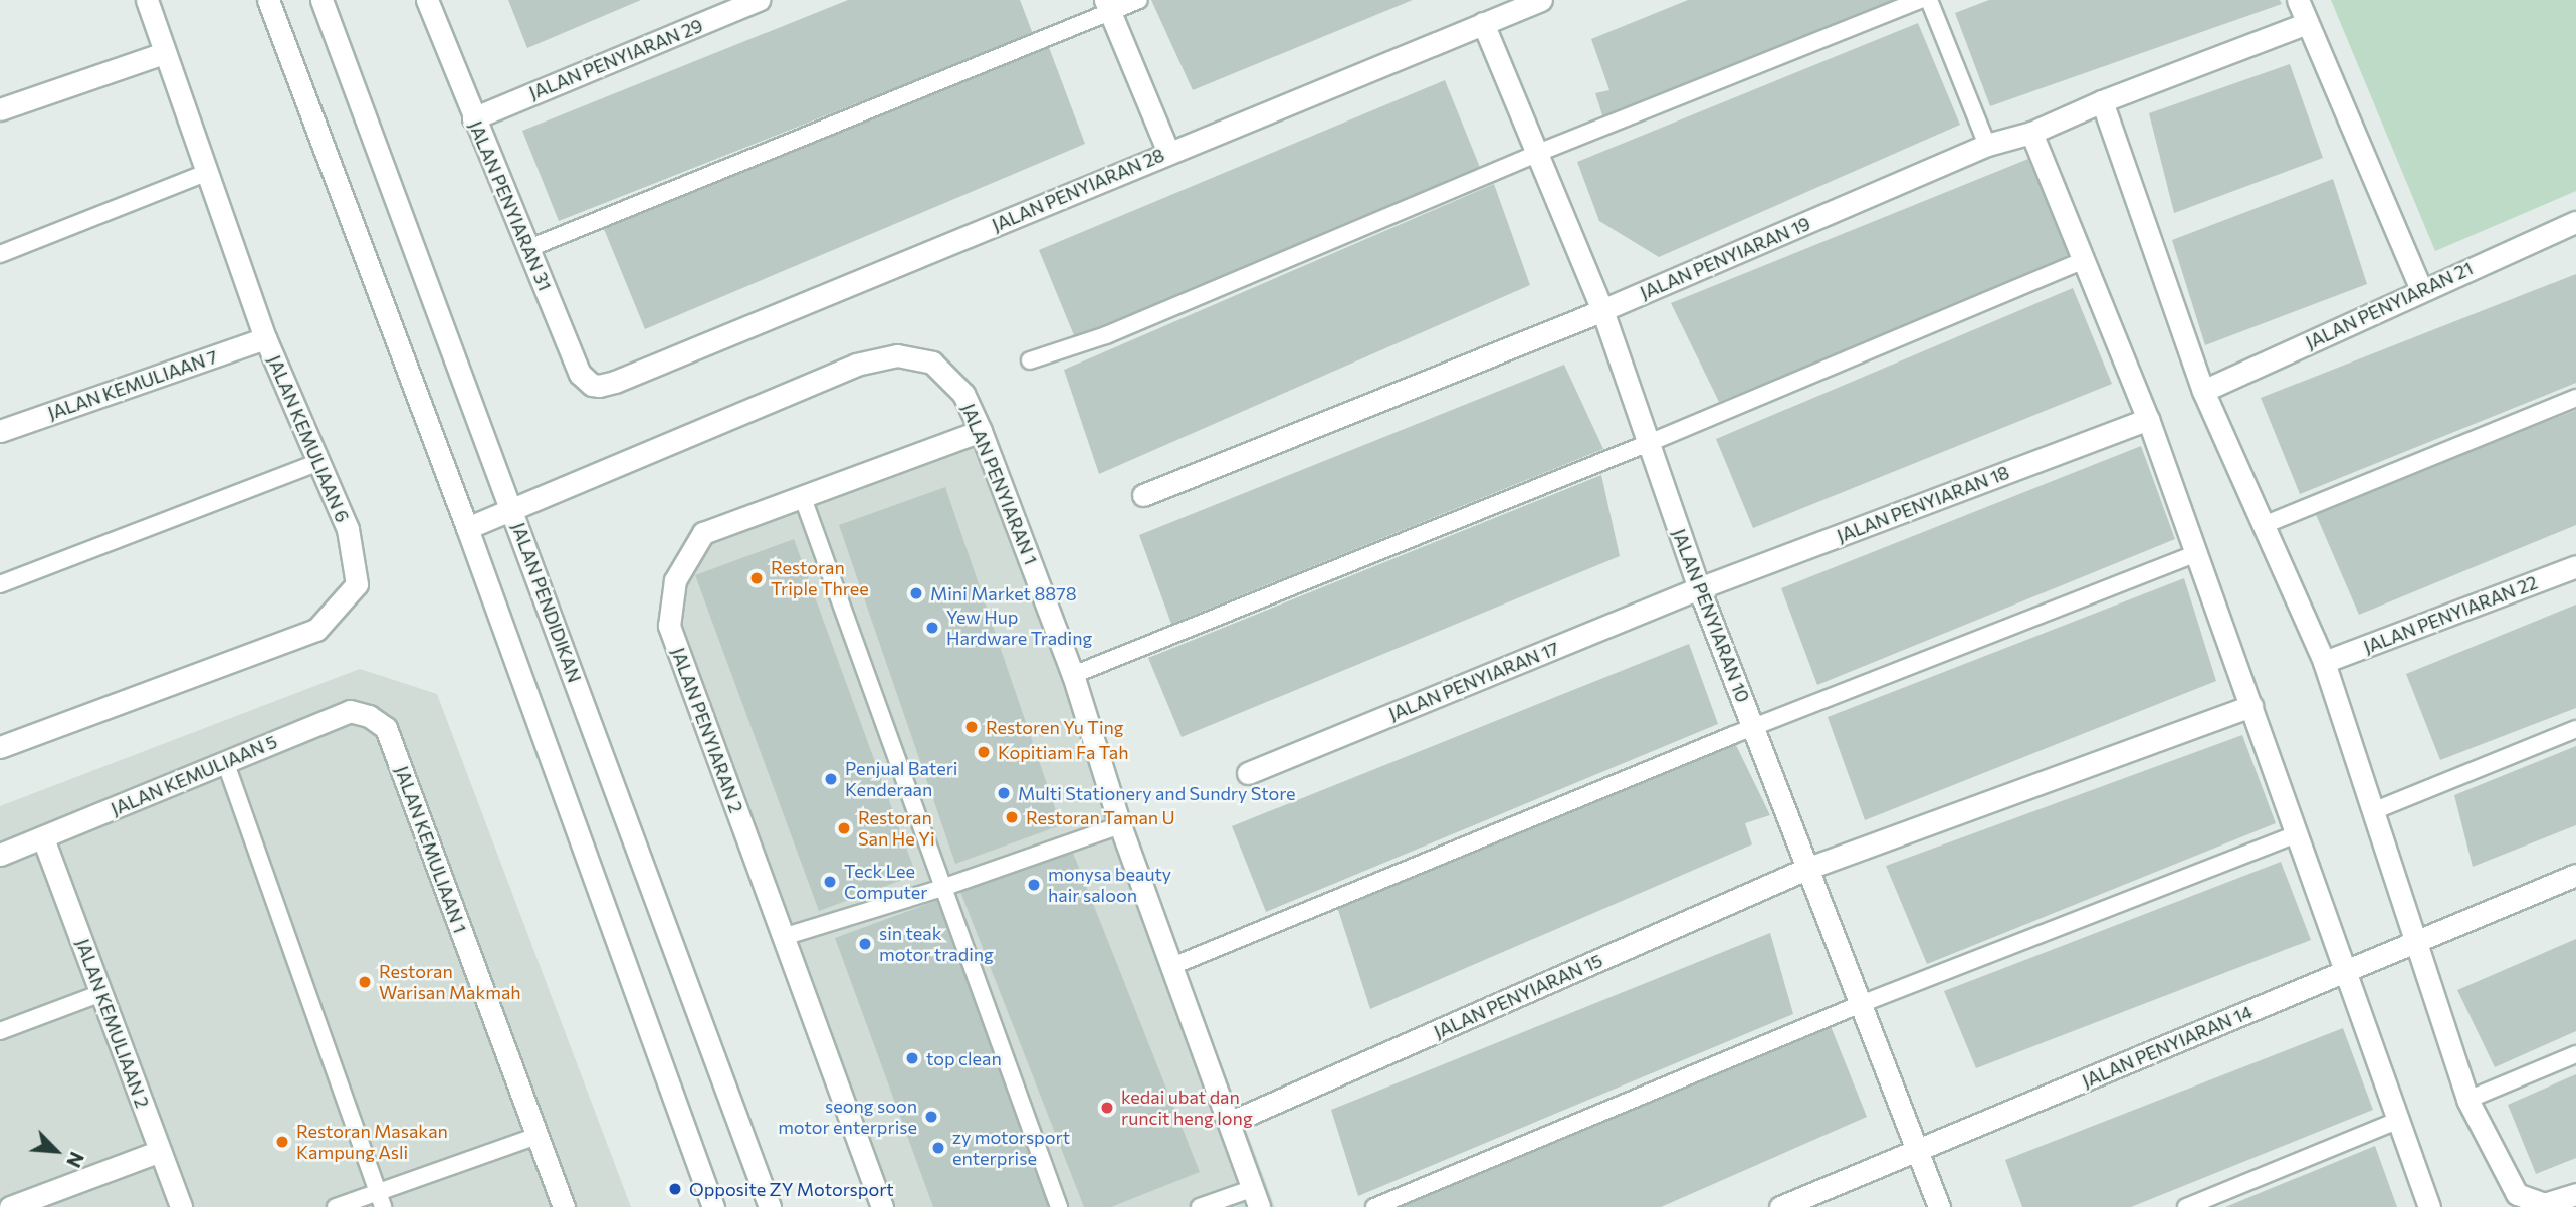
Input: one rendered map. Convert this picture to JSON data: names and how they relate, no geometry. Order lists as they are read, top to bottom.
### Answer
{
  "streets": {
    "street": [
      "JALAN PENYIARAN 29",
      "JALAN PENYIARAN 28",
      "JALAN PENYIARAN 31",
      "JALAN PENYIARAN 19",
      "JALAN PENYIARAN 21",
      "JALAN KEMULIAAN 7",
      "JALAN KEMULIAAN 6",
      "JALAN PENYIARAN 1",
      "JALAN PENYIARAN 18",
      "JALAN PENDIDIKAN",
      "JALAN PENYIARAN 22",
      "JALAN PENYIARAN 10",
      "JALAN PENYIARAN 17",
      "JALAN PENYIARAN 2",
      "JALAN KEMULIAAN 5",
      "JALAN KEMULIAAN 1",
      "JALAN PENYIARAN 15",
      "JALAN KEMULIAAN 2",
      "JALAN PENYIARAN 14"
    ]
  },
  "crossings": [
    ["JALAN PENYIARAN 29", "JALAN PENYIARAN 31"],
    ["JALAN PENYIARAN 28", "JALAN PENYIARAN 31"],
    ["JALAN PENYIARAN 28", "JALAN PENYIARAN 10"],
    ["JALAN PENYIARAN 19", "JALAN PENYIARAN 10"],
    ["JALAN KEMULIAAN 7", "JALAN KEMULIAAN 6"],
    ["JALAN PENYIARAN 1", "JALAN PENDIDIKAN"],
    ["JALAN PENYIARAN 1", "JALAN PENYIARAN 2"],
    ["JALAN PENYIARAN 1", "JALAN PENYIARAN 15"],
    ["JALAN PENYIARAN 18", "JALAN PENYIARAN 10"],
    ["JALAN PENYIARAN 18", "JALAN PENYIARAN 17"],
    ["JALAN PENYIARAN 10", "JALAN PENYIARAN 17"],
    ["JALAN PENYIARAN 10", "JALAN PENYIARAN 15"],
    ["JALAN PENYIARAN 10", "JALAN PENYIARAN 14"],
    ["JALAN KEMULIAAN 5", "JALAN KEMULIAAN 1"],
    ["JALAN KEMULIAAN 5", "JALAN KEMULIAAN 2"]
  ],
  "places": [
    "Restoran Triple Three",
    "Mini Market 8878",
    "Yew Hup Hardware Trading",
    "Restoren Yu Ting",
    "Kopitiam Fa Tah",
    "Penjual Bateri Kenderaan",
    "Multi Stationery and Sundry Store",
    "Restoran Taman U",
    "Restoran San He Yi",
    "Teck Lee Computer",
    "monysa beauty hair saloon",
    "sin teak motor trading",
    "Restoran Warisan Makmah",
    "top clean",
    "kedai ubat dan runcit heng long",
    "seong soon motor enterprise",
    "Restoran Masakan Kampung Asli",
    "zy motorsport enterprise",
    "Opposite ZY Motorsport"
  ],
  "north": "bottom right"
}
